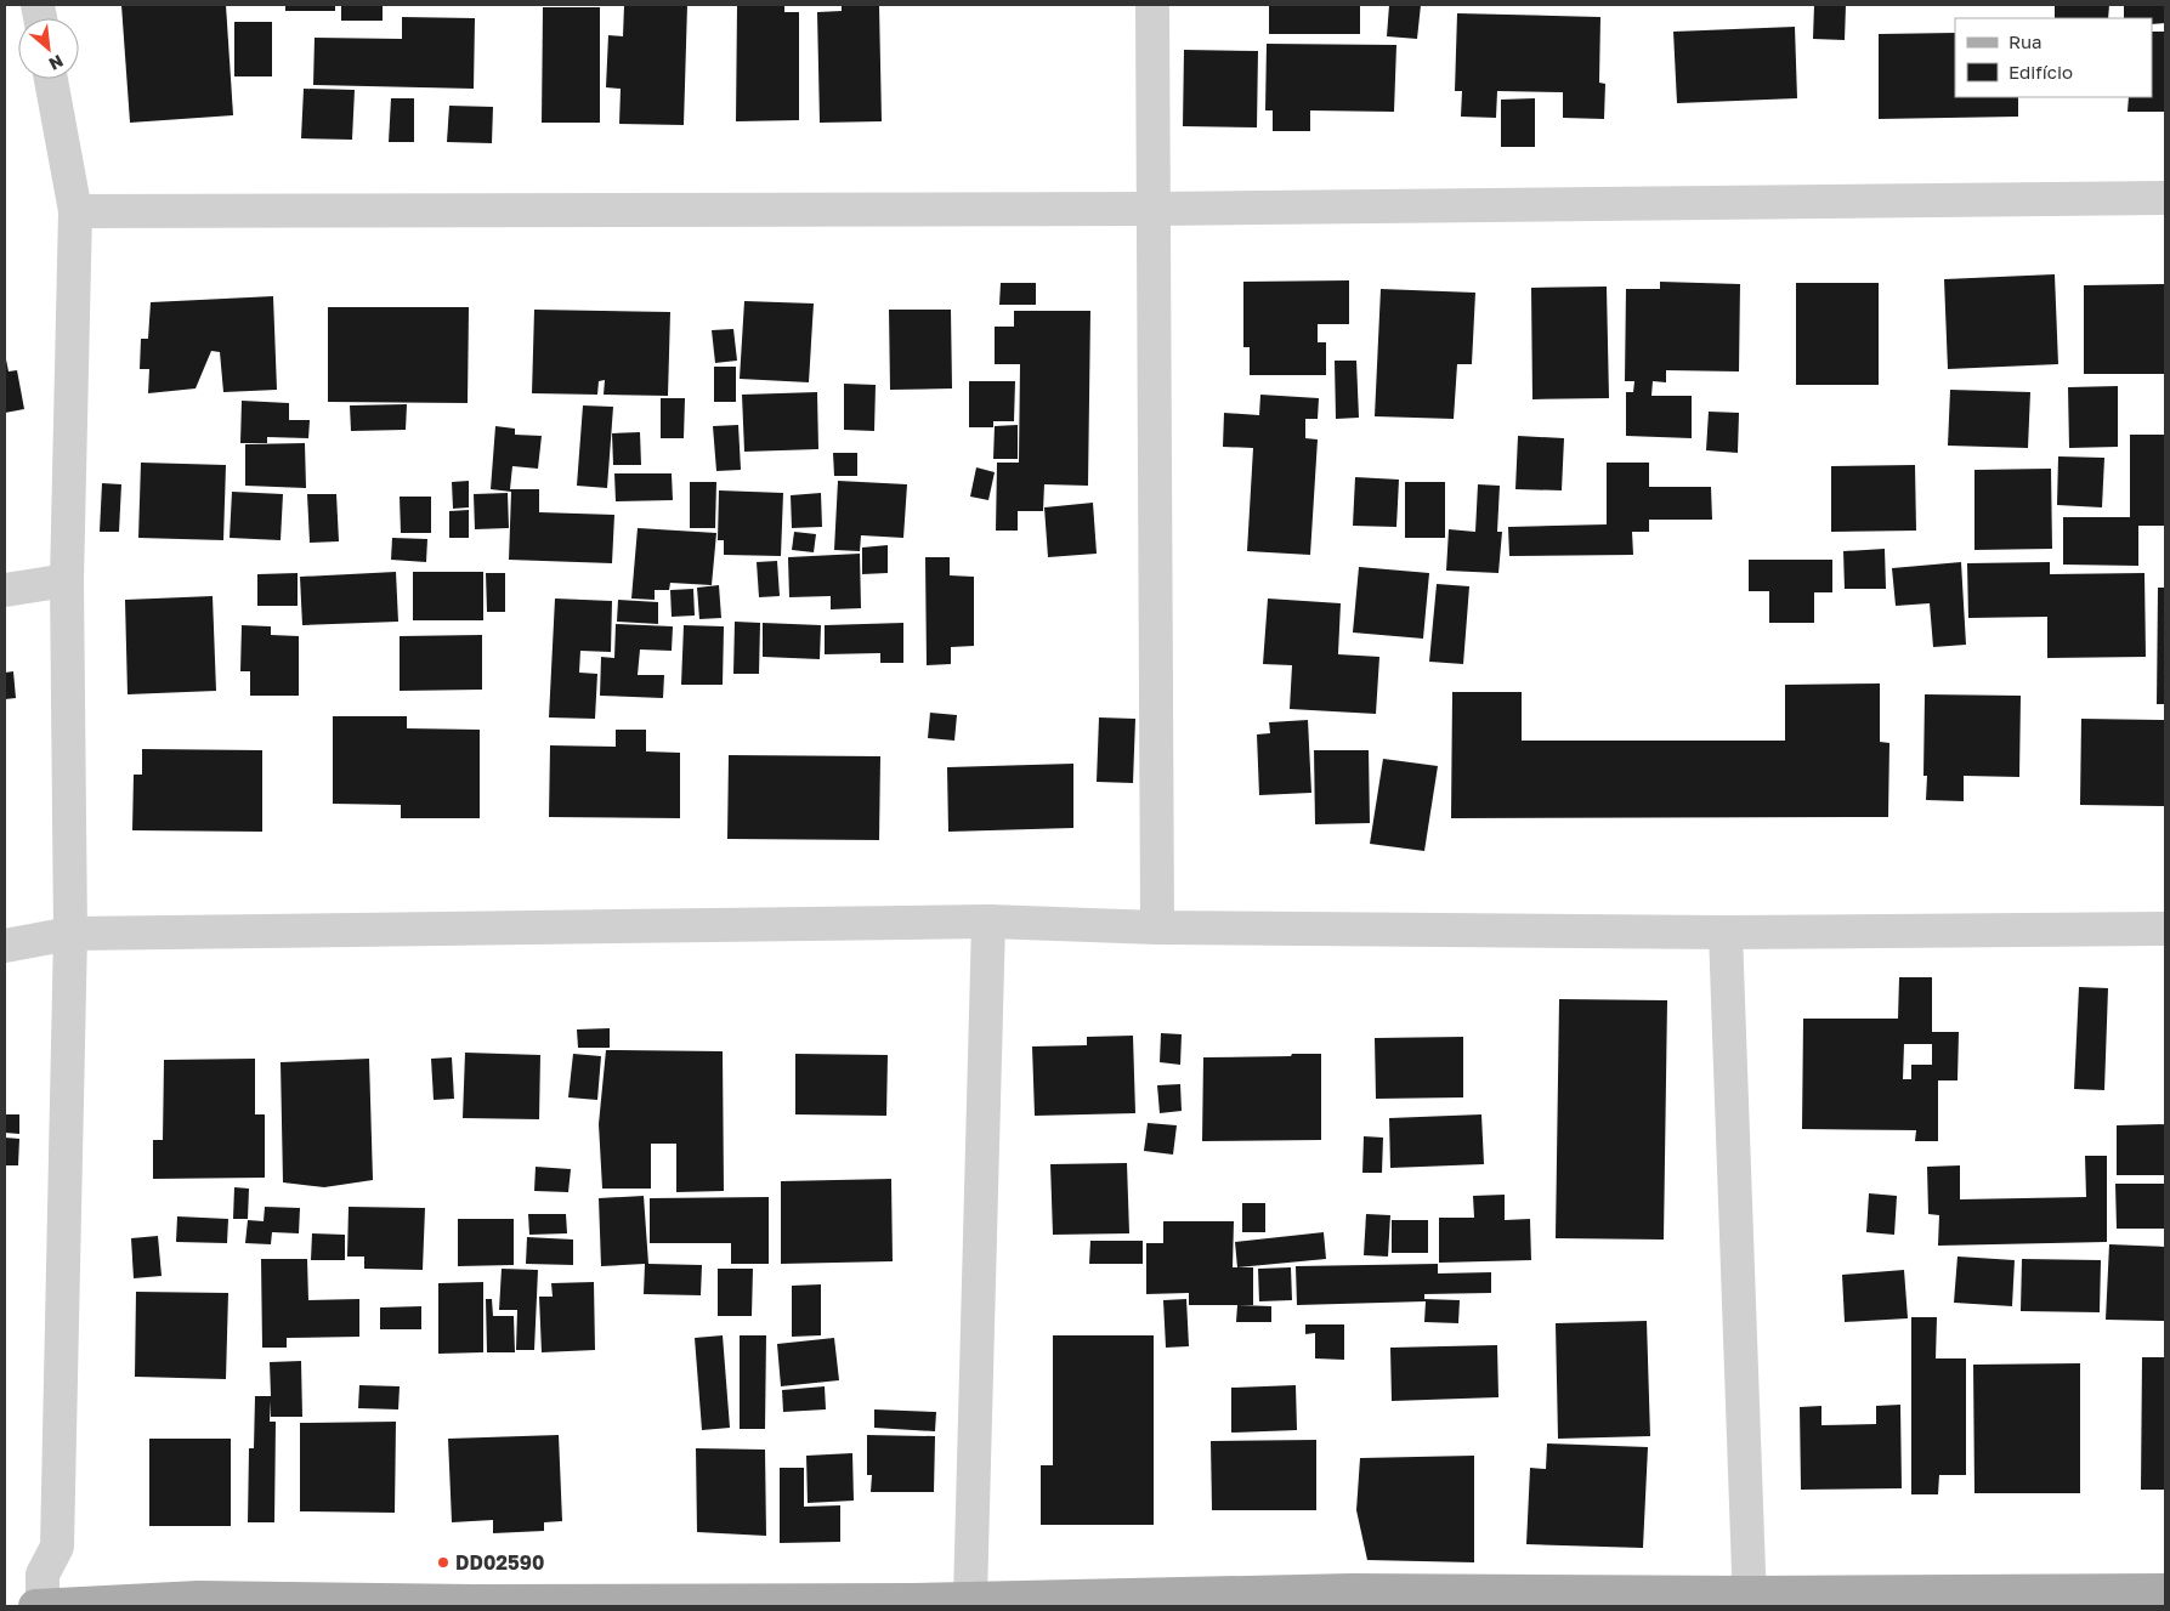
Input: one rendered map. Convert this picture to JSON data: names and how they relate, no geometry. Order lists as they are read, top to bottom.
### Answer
{
  "places": ["DD02590"],
  "legend": ["Rua", "Edifício"],
  "north": "bottom right"
}
